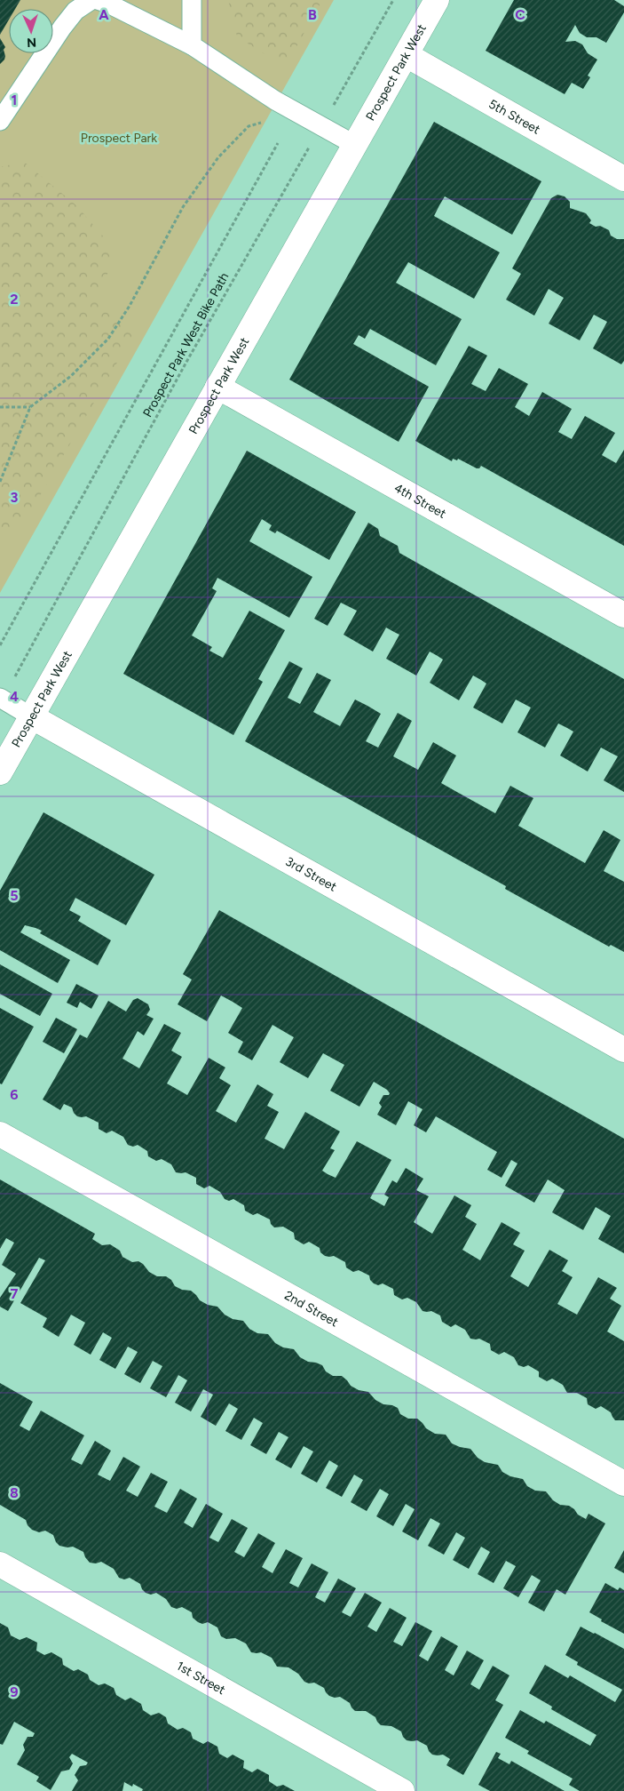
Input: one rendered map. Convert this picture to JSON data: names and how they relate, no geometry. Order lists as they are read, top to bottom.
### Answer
{
  "streets": {
    "street": [
      "Prospect Park West",
      "5th Street",
      "4th Street",
      "3rd Street",
      "2nd Street",
      "1st Street"
    ],
    "path": ["Prospect Park West Bike Path"]
  },
  "crossings": [
    ["Prospect Park West", "5th Street"],
    ["Prospect Park West", "4th Street"],
    ["Prospect Park West", "3rd Street"],
    ["Prospect Park West Bike Path", "3rd Street"]
  ],
  "parks": ["Prospect Park"],
  "north": "bottom",
  "grid": {
    "columns": ["A", "B", "C"],
    "rows": [
      "1",
      "2",
      "3",
      "4",
      "5",
      "6",
      "7",
      "8",
      "9"
    ]
  }
}
